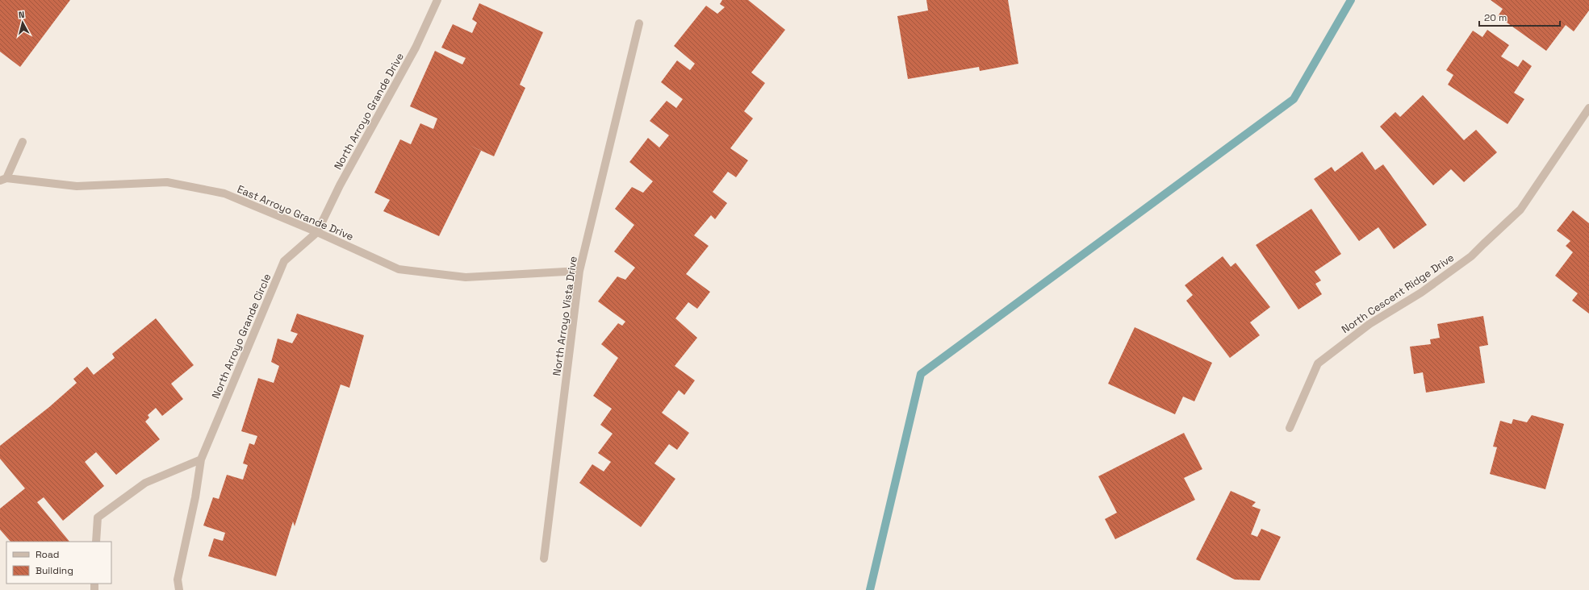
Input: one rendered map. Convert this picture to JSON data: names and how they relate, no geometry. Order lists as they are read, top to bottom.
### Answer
{
  "streets": {
    "street": [
      "North Arroyo Grande Drive",
      "East Arroyo Grande Drive",
      "North Cescent Ridge Drive",
      "North Arroyo Vista Drive",
      "North Arroyo Grande Circle"
    ]
  },
  "crossings": [
    ["North Arroyo Grande Drive", "East Arroyo Grande Drive"],
    ["North Arroyo Grande Drive", "North Arroyo Grande Circle"],
    ["East Arroyo Grande Drive", "North Arroyo Vista Drive"],
    ["East Arroyo Grande Drive", "North Arroyo Grande Circle"]
  ],
  "legend": ["Road", "Building"],
  "scale_bar": "20 m",
  "north": "top"
}
